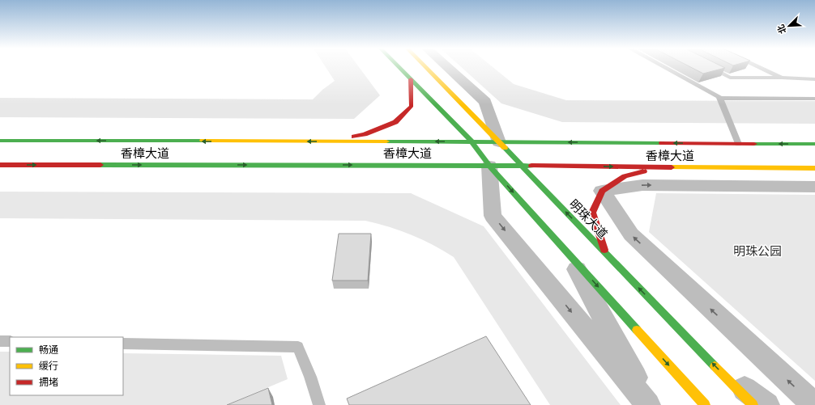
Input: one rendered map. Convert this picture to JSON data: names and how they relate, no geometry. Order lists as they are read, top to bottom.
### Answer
{
  "streets": {
    "main road": ["香樟大道", "明珠大道"]
  },
  "crossings": [
    ["香樟大道", "明珠大道"]
  ],
  "parks": ["明珠公园"],
  "legend": ["畅通", "缓行", "拥堵"],
  "north": "bottom left"
}
